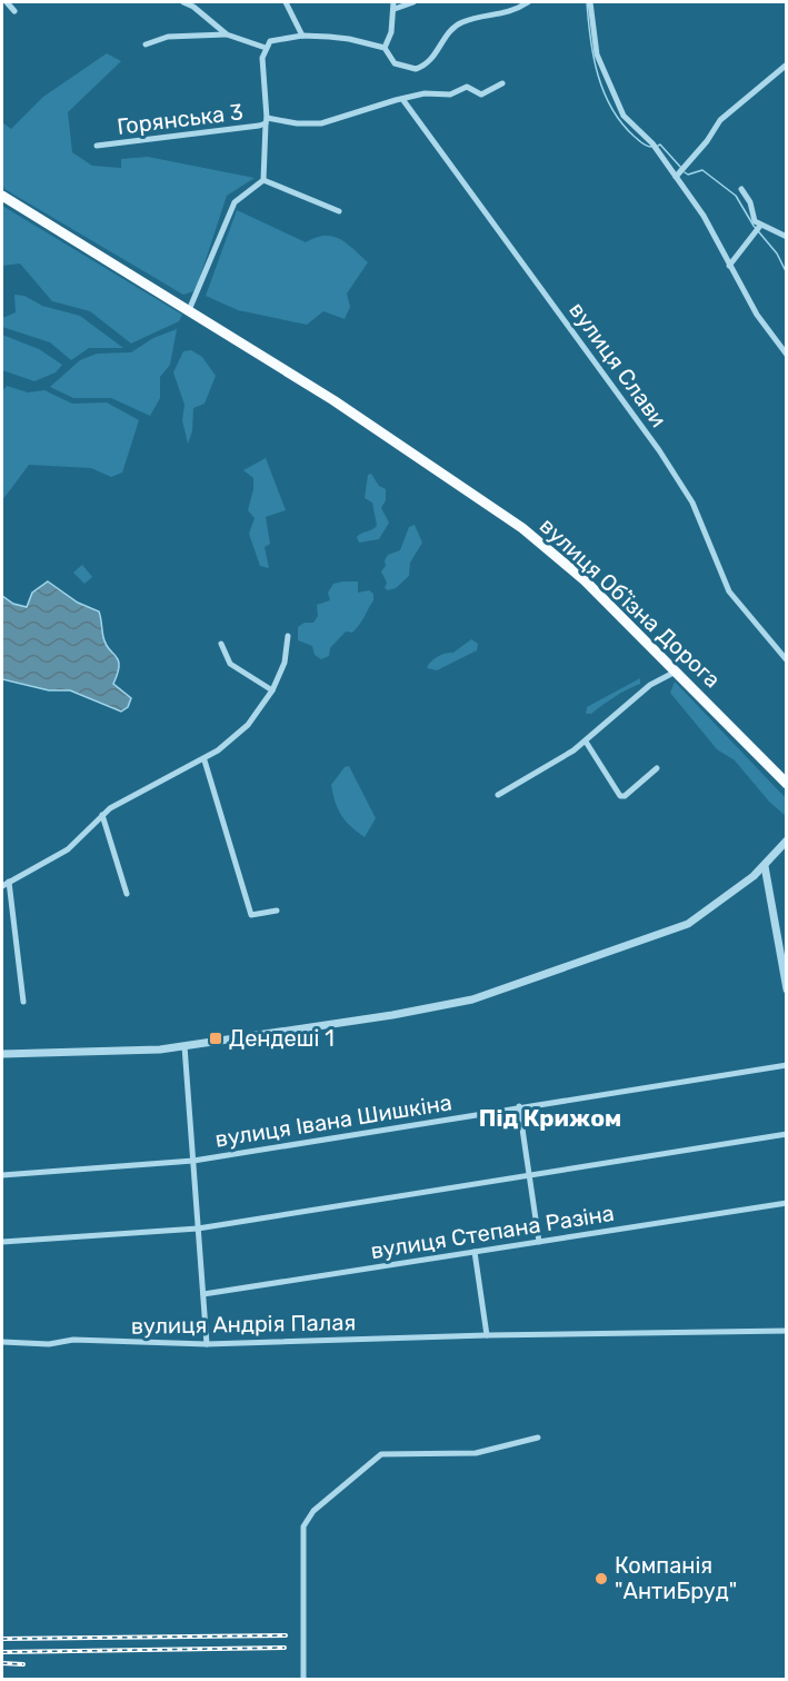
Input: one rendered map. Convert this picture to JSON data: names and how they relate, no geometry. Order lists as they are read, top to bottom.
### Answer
{
  "streets": {
    "highway": ["вулиця Обʼїзна Дорога"],
    "street": [
      "Горянська 3",
      "вулиця Слави",
      "вулиця Івана Шишкіна",
      "вулиця Степана Разіна",
      "вулиця Андрія Палая"
    ]
  },
  "crossings": [
    ["Горянська 3", "вулиця Слави"]
  ],
  "districts": ["Під Крижом"],
  "places": {
    "transit": ["Дендеші 1"],
    "other": ["Компанія \"АнтиБруд\""]
  }
}
